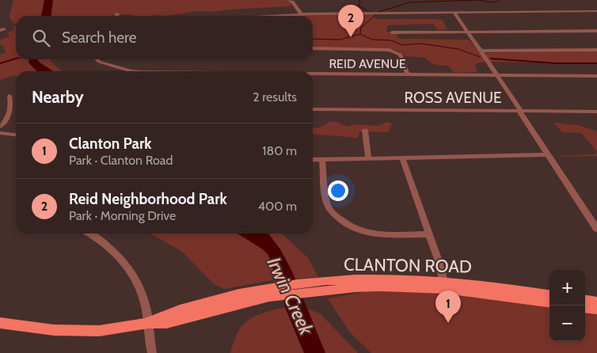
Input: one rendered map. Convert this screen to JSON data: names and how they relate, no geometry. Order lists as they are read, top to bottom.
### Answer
{
  "streets": {
    "main road": ["CLANTON ROAD"],
    "street": ["REID AVENUE", "ROSS AVENUE"]
  },
  "water": ["Irwin Creek"],
  "page": {
    "pins": ["2", "1"],
    "search": "Search here",
    "heading": ["Nearby", "2 results"],
    "list": [
      {
        "mark": "1",
        "name": "Clanton Park",
        "note": "Park · Clanton Road",
        "value": "180 m"
      },
      {
        "mark": "2",
        "name": "Reid Neighborhood Park",
        "note": "Park · Morning Drive",
        "value": "400 m"
      }
    ],
    "map_buttons": ["+", "−"]
  }
}
